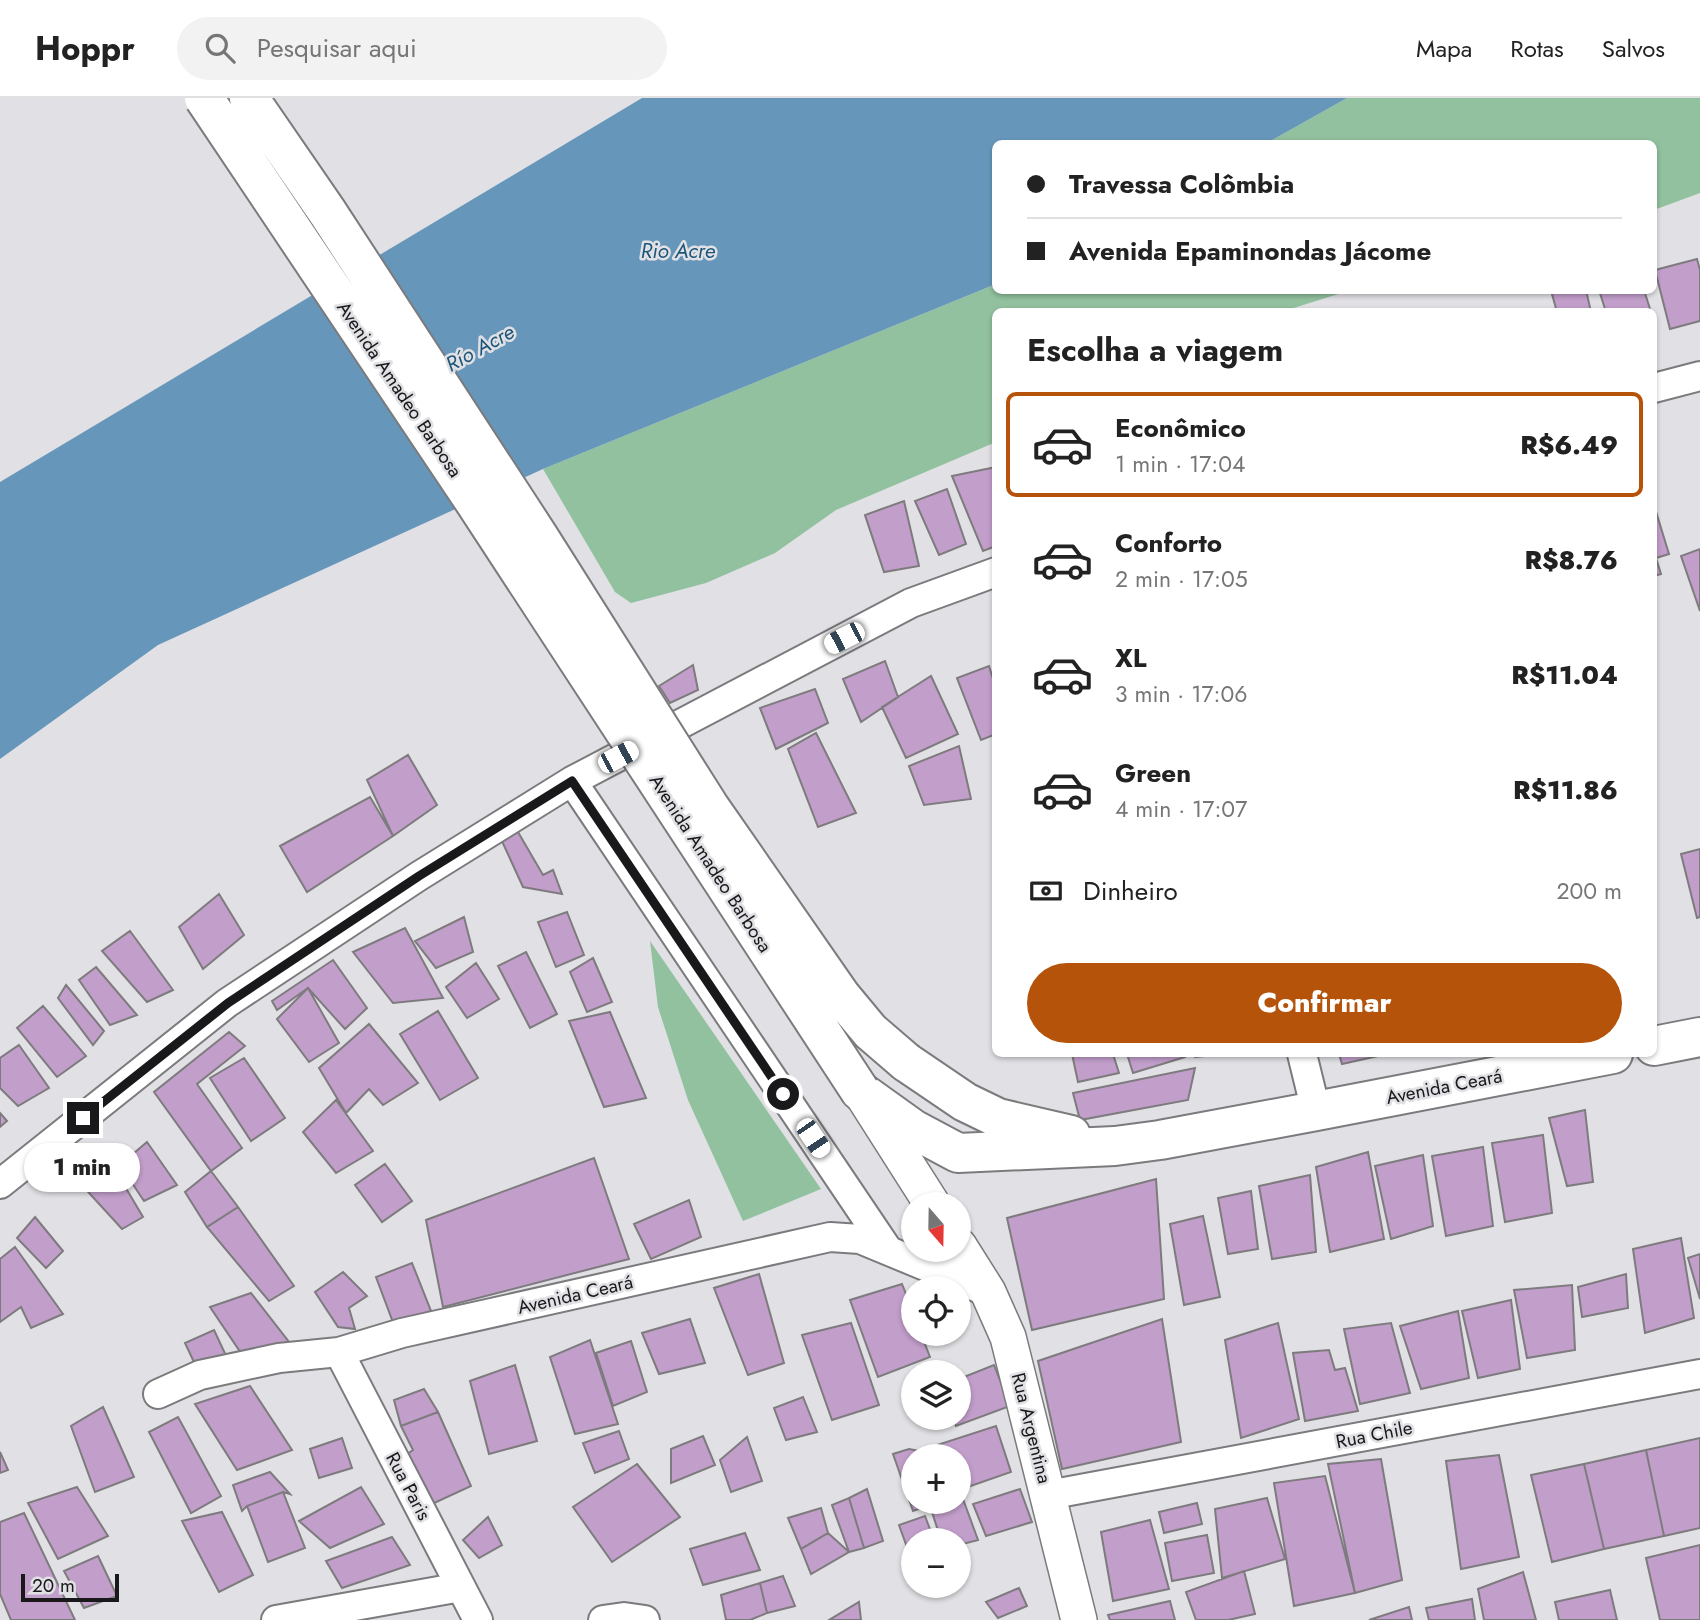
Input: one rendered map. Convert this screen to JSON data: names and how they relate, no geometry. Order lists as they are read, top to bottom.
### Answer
{
  "streets": {
    "main road": ["Avenida Amadeo Barbosa", "Avenida Ceará"],
    "street": ["Rua Argentina", "Rua Chile", "Rua Paris"]
  },
  "crossings": [
    ["Avenida Amadeo Barbosa", "Avenida Ceará"],
    ["Avenida Ceará", "Rua Argentina"],
    ["Avenida Ceará", "Rua Paris"],
    ["Rua Argentina", "Rua Chile"]
  ],
  "water": ["Rio Acre", "Río Acre"],
  "scale_bar": "20 m",
  "north": "bottom",
  "page": {
    "header": "Hoppr",
    "search": "Pesquisar aqui",
    "nav": ["Mapa", "Rotas", "Salvos"],
    "banner": ["Travessa Colômbia", "Avenida Epaminondas Jácome"],
    "heading": "Escolha a viagem",
    "list": [
      {
        "name": "Econômico",
        "note": "1 min · 17:04",
        "value": "R$6.49"
      },
      {
        "name": "Conforto",
        "note": "2 min · 17:05",
        "value": "R$8.76"
      },
      {
        "name": "XL",
        "note": "3 min · 17:06",
        "value": "R$11.04"
      },
      {
        "name": "Green",
        "note": "4 min · 17:07",
        "value": "R$11.86"
      }
    ],
    "pay": ["Dinheiro", "200 m"],
    "buttons": "Confirmar",
    "bubble": "1 min",
    "map_buttons": ["+", "−"],
    "scale": "20 m"
  }
}
